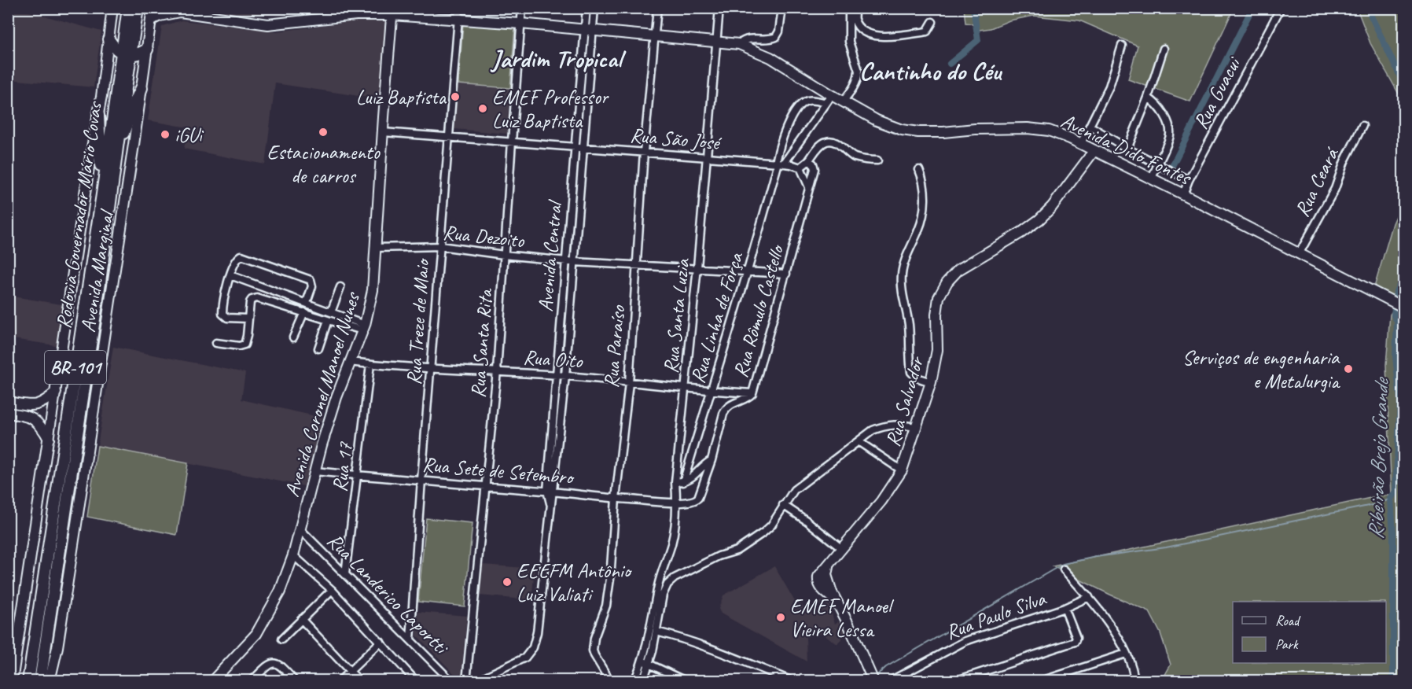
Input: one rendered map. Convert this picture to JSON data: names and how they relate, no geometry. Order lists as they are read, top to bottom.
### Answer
{
  "streets": {
    "main road": ["Rodovia Governador Mário Covas", "BR-101"],
    "street": [
      "Rua Guacui",
      "Rua São José",
      "Avenida Dido Fontes",
      "Rua Ceará",
      "Rua Dezoito",
      "Avenida Central",
      "Avenida Marginal",
      "Rua Rômulo Castello",
      "Rua Santa Luzia",
      "Rua Linha de Força",
      "Rua Treze de Maio",
      "Rua Santa Rita",
      "Rua Paraíso",
      "Rua Oito",
      "Avenida Coronel Manoel Nunes",
      "Rua Salvador",
      "Rua 17",
      "Rua Sete de Setembro",
      "Rua Landerico Laportti",
      "Rua Paulo Silva"
    ]
  },
  "crossings": [
    ["Rua Guacui", "Avenida Dido Fontes"],
    ["Rua São José", "Avenida Central"],
    ["Rua São José", "Rua Santa Luzia"],
    ["Rua São José", "Rua Linha de Força"],
    ["Rua São José", "Rua Treze de Maio"],
    ["Rua São José", "Rua Santa Rita"],
    ["Rua São José", "Rua Paraíso"],
    ["Rua São José", "Avenida Coronel Manoel Nunes"],
    ["Avenida Dido Fontes", "Rua Ceará"],
    ["Avenida Dido Fontes", "Avenida Central"],
    ["Avenida Dido Fontes", "Avenida Marginal"],
    ["Avenida Dido Fontes", "Rua Santa Luzia"],
    ["Avenida Dido Fontes", "Rua Linha de Força"],
    ["Avenida Dido Fontes", "Rua Treze de Maio"],
    ["Avenida Dido Fontes", "Rua Santa Rita"],
    ["Avenida Dido Fontes", "Rua Paraíso"],
    ["Avenida Dido Fontes", "Avenida Coronel Manoel Nunes"],
    ["Avenida Dido Fontes", "Rua Salvador"],
    ["Rua Dezoito", "Avenida Central"],
    ["Rua Dezoito", "Rua Rômulo Castello"],
    ["Rua Dezoito", "Rua Santa Luzia"],
    ["Rua Dezoito", "Rua Linha de Força"],
    ["Rua Dezoito", "Rua Treze de Maio"],
    ["Rua Dezoito", "Rua Santa Rita"],
    ["Rua Dezoito", "Rua Paraíso"],
    ["Rua Dezoito", "Avenida Coronel Manoel Nunes"],
    ["Avenida Central", "Rua Oito"],
    ["Avenida Central", "Rua Sete de Setembro"],
    ["Rua Rômulo Castello", "Rua Santa Luzia"],
    ["Rua Rômulo Castello", "Rua Oito"],
    ["Rua Rômulo Castello", "Rua Sete de Setembro"],
    ["Rua Santa Luzia", "Rua Linha de Força"],
    ["Rua Santa Luzia", "Rua Oito"],
    ["Rua Santa Luzia", "Rua Sete de Setembro"],
    ["Rua Linha de Força", "Rua Oito"],
    ["Rua Treze de Maio", "Rua Oito"],
    ["Rua Treze de Maio", "Rua Sete de Setembro"],
    ["Rua Treze de Maio", "Rua Landerico Laportti"],
    ["Rua Santa Rita", "Rua Oito"],
    ["Rua Santa Rita", "Rua Sete de Setembro"],
    ["Rua Paraíso", "Rua Oito"],
    ["Rua Paraíso", "Rua Sete de Setembro"],
    ["Rua Oito", "Avenida Coronel Manoel Nunes"],
    ["Rua Oito", "Rua 17"],
    ["Avenida Coronel Manoel Nunes", "Rua Sete de Setembro"],
    ["Avenida Coronel Manoel Nunes", "Rua Landerico Laportti"],
    ["Rua 17", "Rua Sete de Setembro"],
    ["Rua 17", "Rua Landerico Laportti"]
  ],
  "districts": ["Jardim Tropical", "Cantinho do Céu"],
  "water": ["Ribeirão Brejo Grande"],
  "places": [
    "Luiz Baptista",
    "EMEF Professor Luiz Baptista",
    "Estacionamento de carros",
    "iGUi",
    "Serviços de engenharia e Metalurgia",
    "EEEFM Antônio Luiz Valiati",
    "EMEF Manoel Vieira Lessa"
  ],
  "legend": ["Road", "Park"]
}
